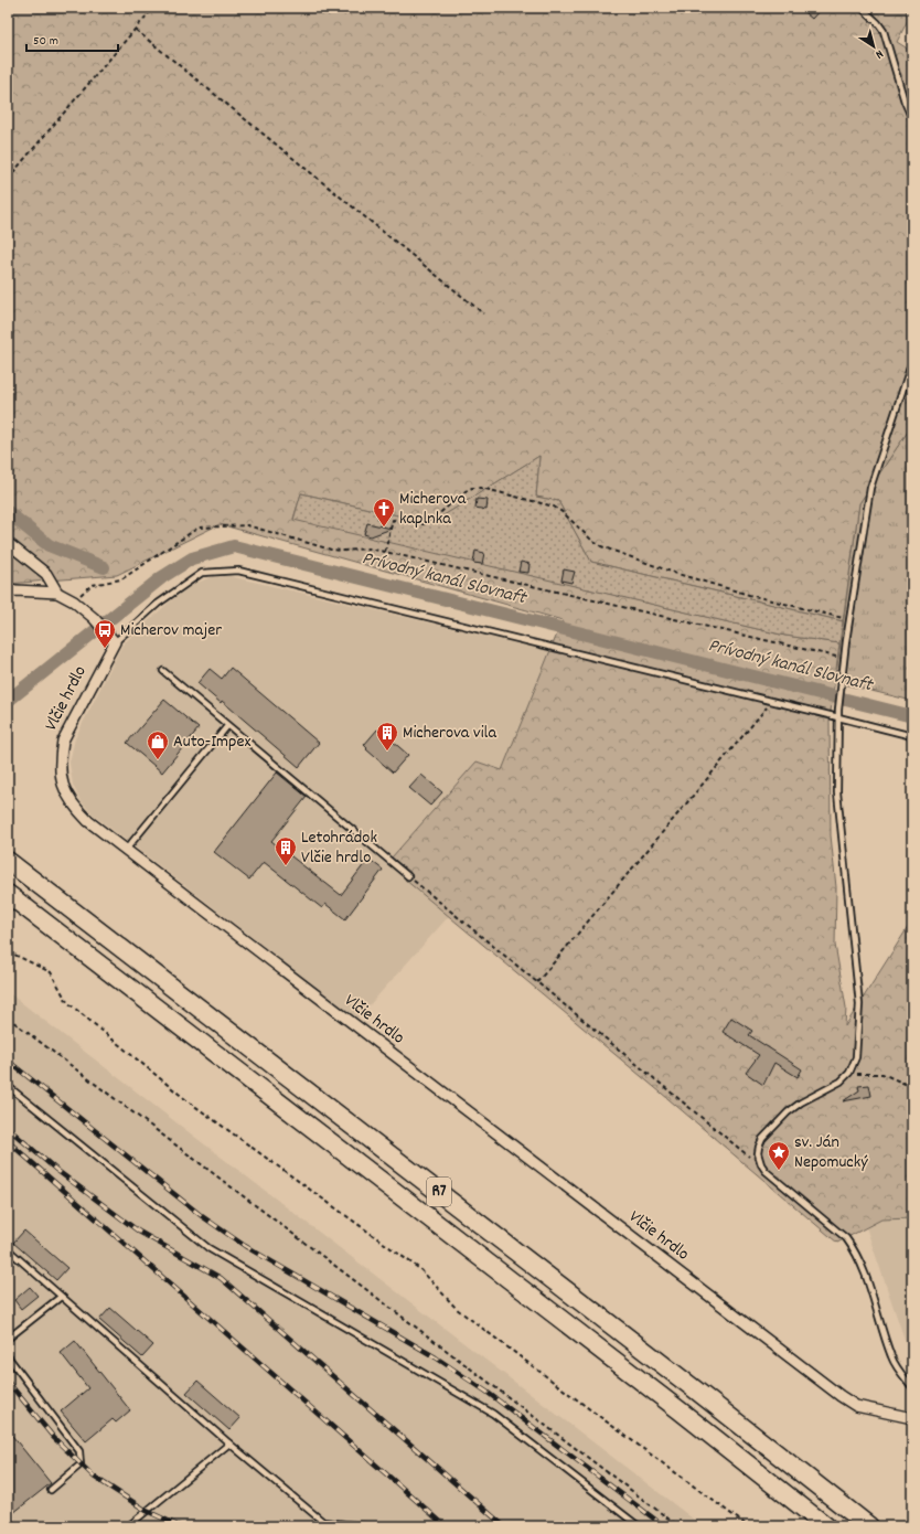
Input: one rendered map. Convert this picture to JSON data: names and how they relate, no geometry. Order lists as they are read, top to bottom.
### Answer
{
  "streets": {
    "highway": ["R7"],
    "street": ["Vlčie hrdlo"]
  },
  "water": ["Prívodný kanál Slovnaft"],
  "places": {
    "church": ["Micherova kaplnka"],
    "bus stop": ["Micherov majer"],
    "building": ["Micherova vila", "Letohrádok Vlčie hrdlo"],
    "shop": ["Auto-Impex"],
    "place": ["sv. Ján Nepomucký"]
  },
  "scale_bar": "50 m",
  "north": "bottom right"
}
